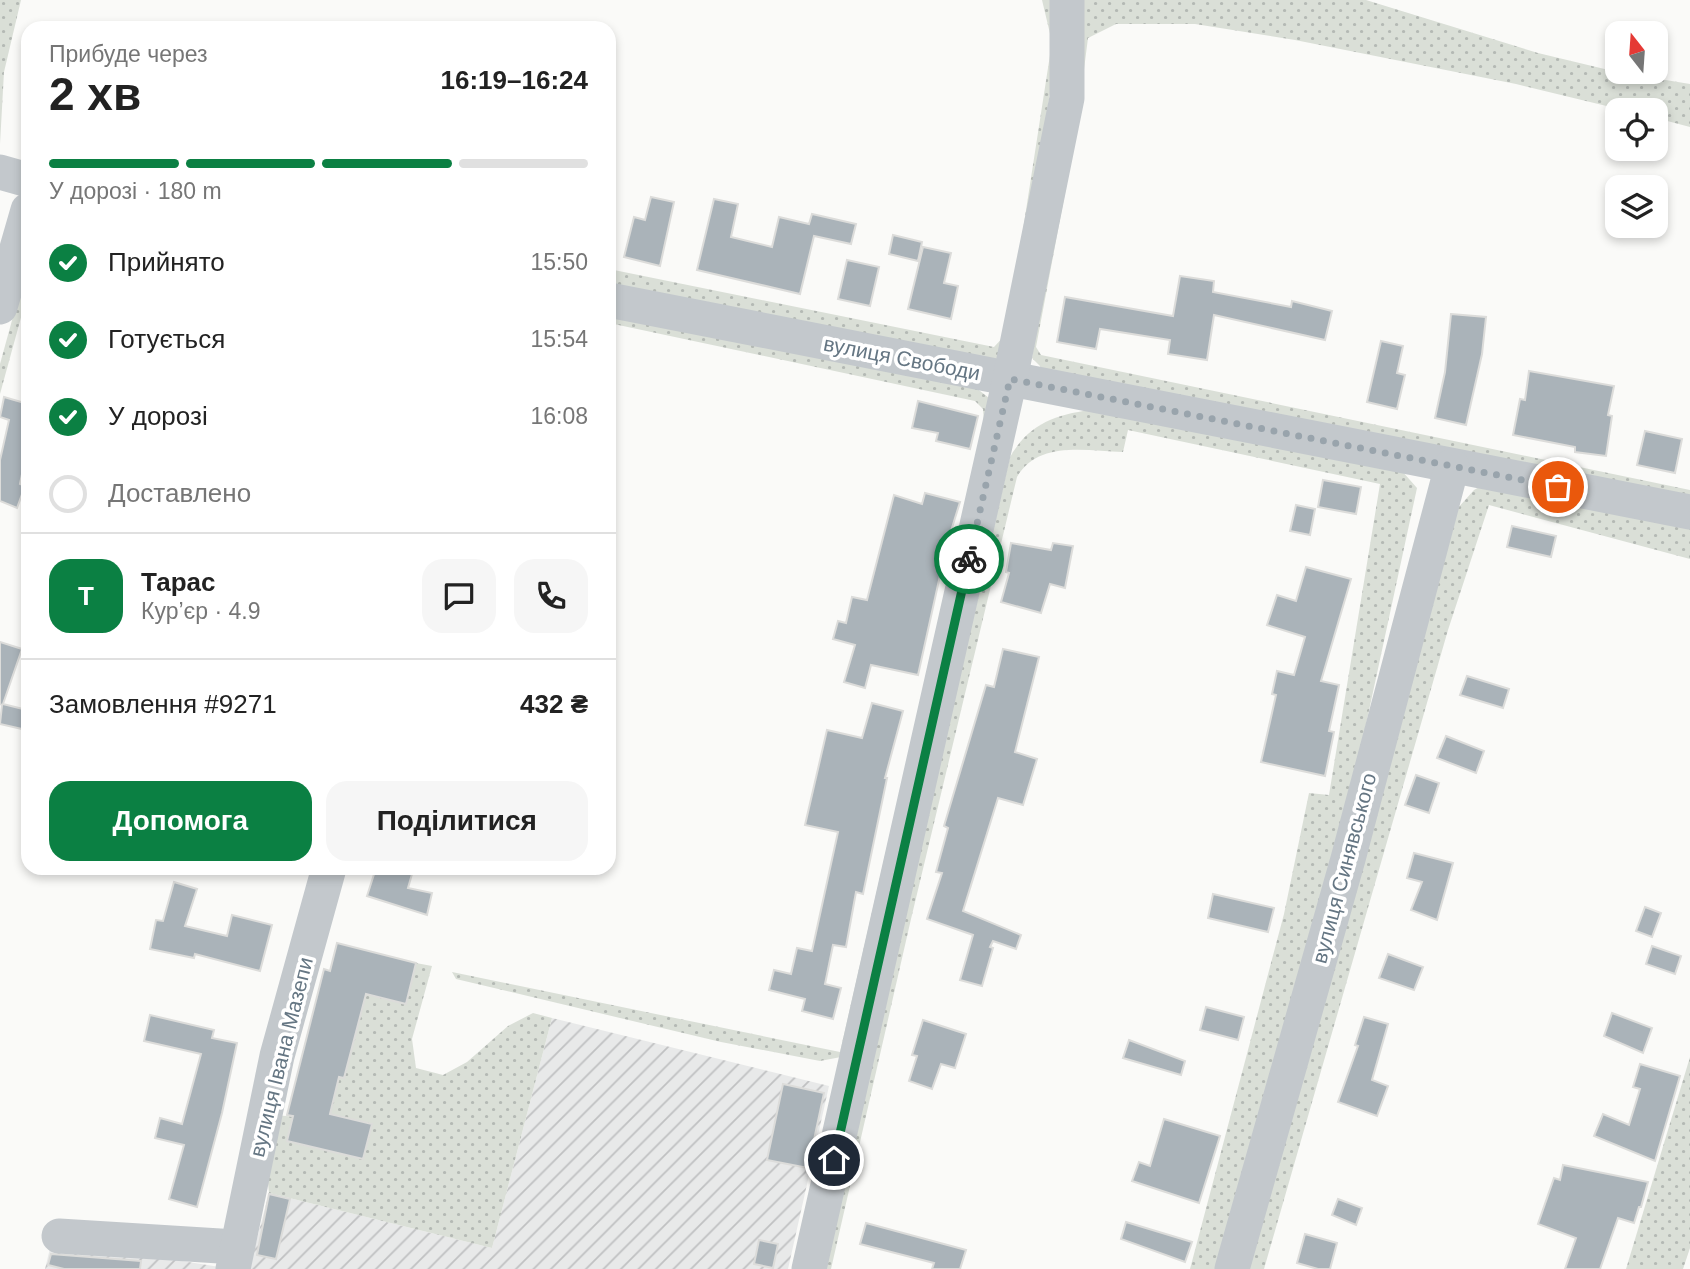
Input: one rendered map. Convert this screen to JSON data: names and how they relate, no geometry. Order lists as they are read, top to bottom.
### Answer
{
  "streets": {
    "street": ["вулиця Свободи", "вулиця Синявського", "вулиця Івана Мазепи"]
  },
  "crossings": [
    ["вулиця Свободи", "вулиця Синявського"]
  ],
  "north": "top",
  "page": {
    "heading": ["2 хв", "Прибуде через", "16:19–16:24"],
    "panel": [
      "Тарас",
      "Кур’єр · 4.9",
      "Замовлення #9271",
      "432 ₴"
    ],
    "bar": "У дорозі · 180 m",
    "list": [
      ["Прийнято", "15:50"],
      ["Готується", "15:54"],
      ["У дорозі", "16:08"],
      "Доставлено"
    ],
    "round": "Т",
    "buttons": ["Допомога", "Поділитися"]
  }
}
